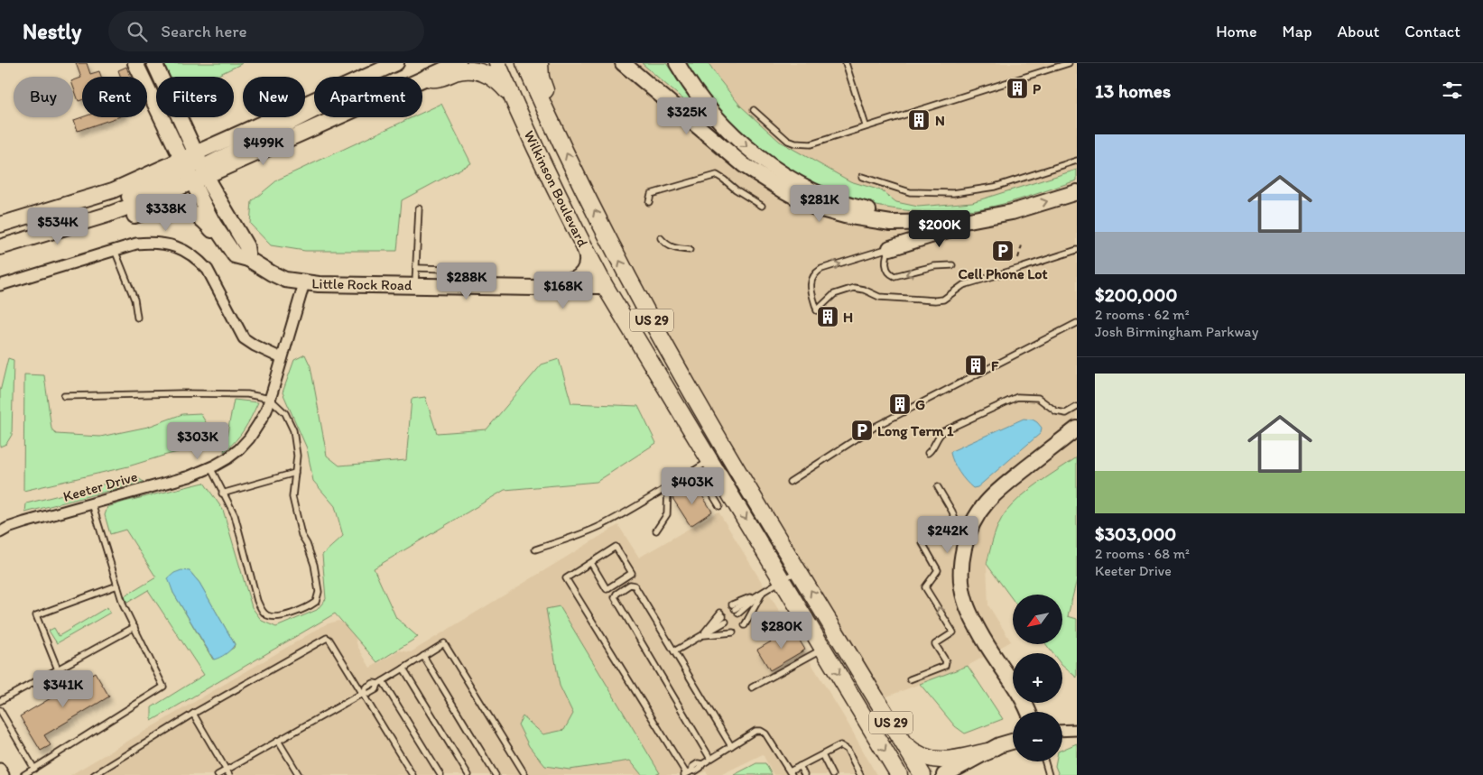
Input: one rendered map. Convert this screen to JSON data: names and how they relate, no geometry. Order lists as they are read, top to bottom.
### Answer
{
  "streets": {
    "main road": ["Wilkinson Boulevard", "Little Rock Road", "US 29"],
    "street": ["Keeter Drive"]
  },
  "crossings": [
    ["Wilkinson Boulevard", "Little Rock Road"],
    ["Little Rock Road", "Keeter Drive"]
  ],
  "places": {
    "building": [
      "P",
      "N",
      "H",
      "F",
      "G"
    ],
    "parking": ["Cell Phone Lot", "Long Term 1"]
  },
  "north": "bottom left",
  "page": {
    "header": "Nestly",
    "search": "Search here",
    "nav": [
      "Home",
      "Map",
      "About",
      "Contact"
    ],
    "heading": "13 homes",
    "chip": [
      "Buy",
      "Rent",
      "Filters",
      "New",
      "Apartment"
    ],
    "price": [
      "$325K",
      "$499K",
      "$281K",
      "$338K",
      "$534K",
      "$200K",
      "$288K",
      "$168K",
      "$303K",
      "$403K",
      "$242K",
      "$280K",
      "$341K"
    ],
    "list": [
      {
        "name": "$200,000",
        "note": "2 rooms · 62 m² · Josh Birmingham Parkway"
      },
      {
        "name": "$303,000",
        "note": "2 rooms · 68 m² · Keeter Drive"
      }
    ],
    "map_buttons": ["+", "−"]
  }
}
